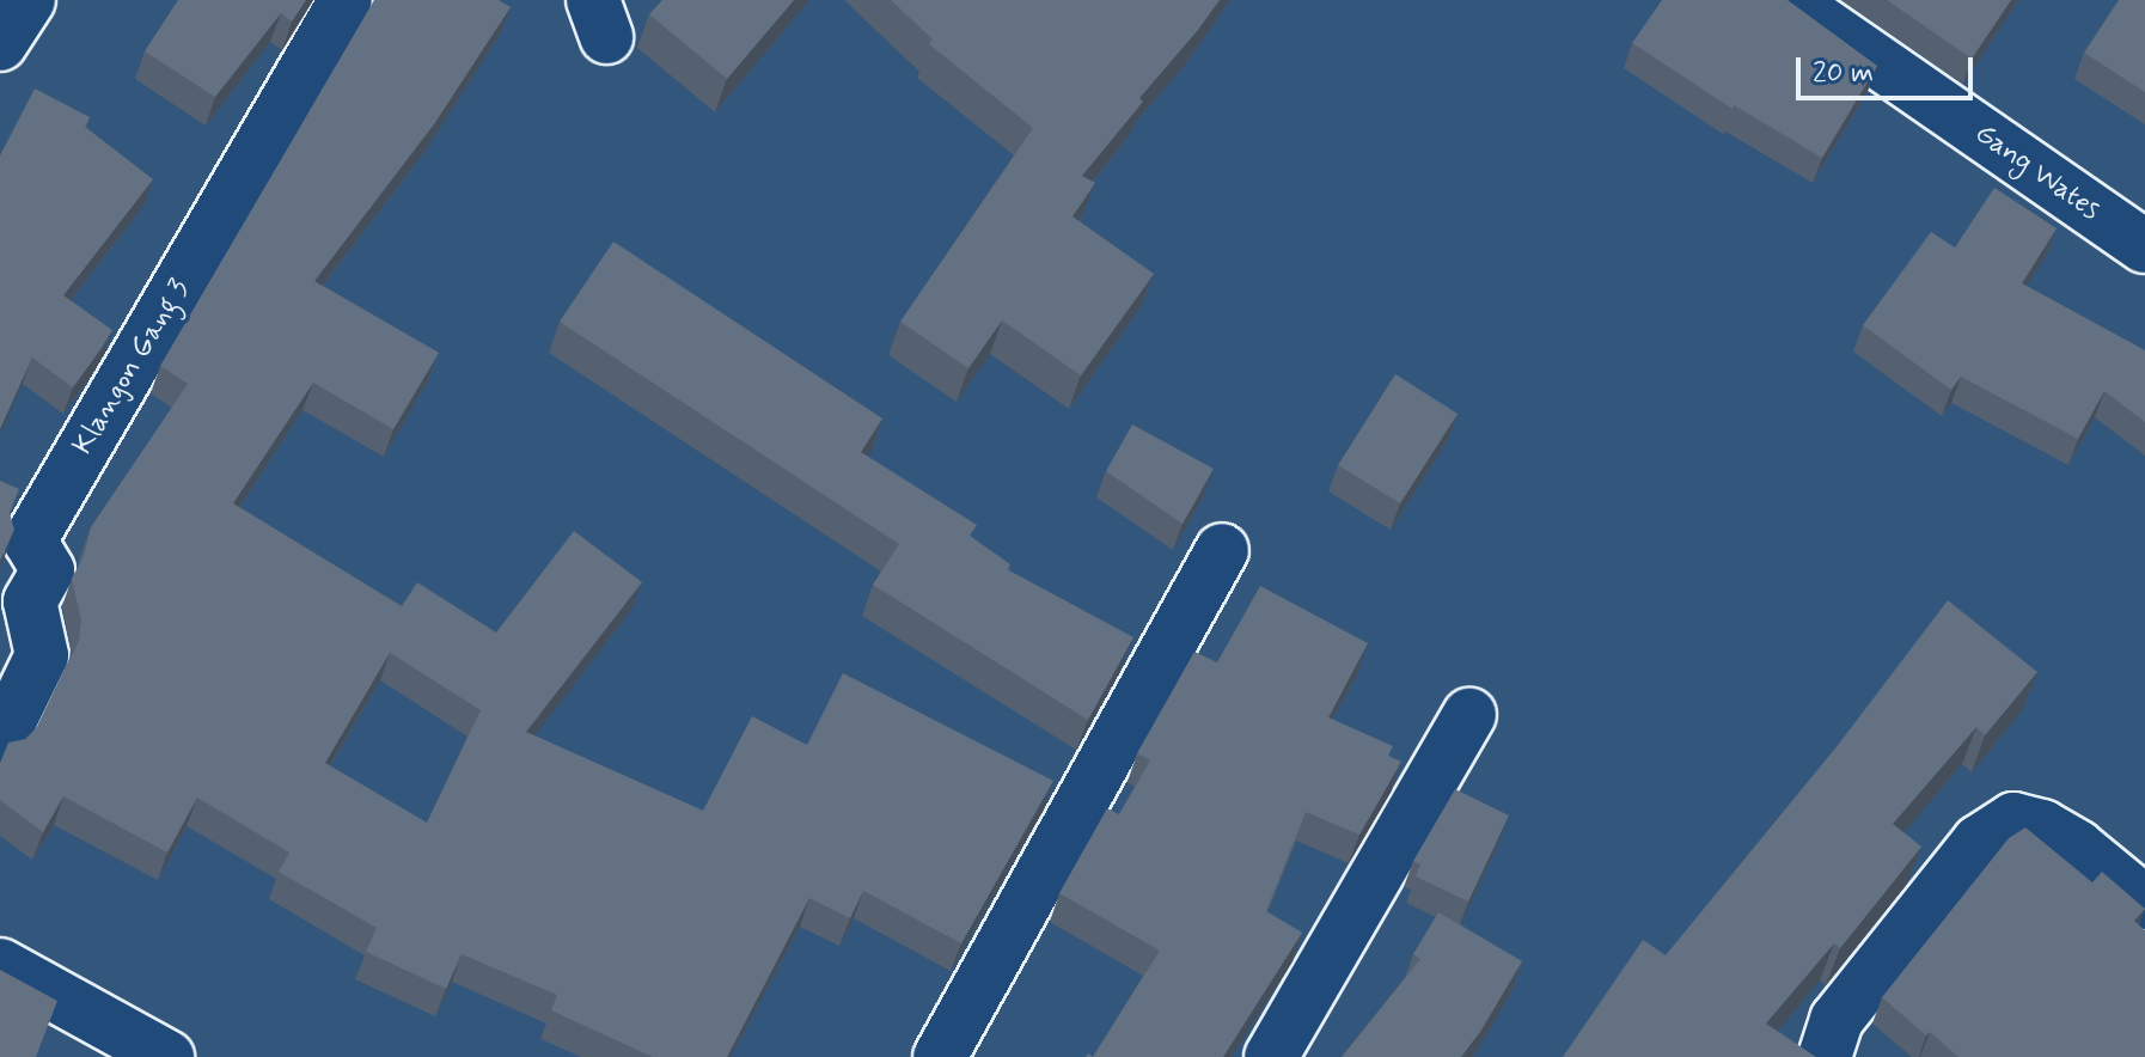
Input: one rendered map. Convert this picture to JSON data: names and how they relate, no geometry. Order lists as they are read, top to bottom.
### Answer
{
  "streets": {
    "street": ["Gang Wates", "Klangon Gang 3"]
  },
  "scale_bar": "20 m"
}
